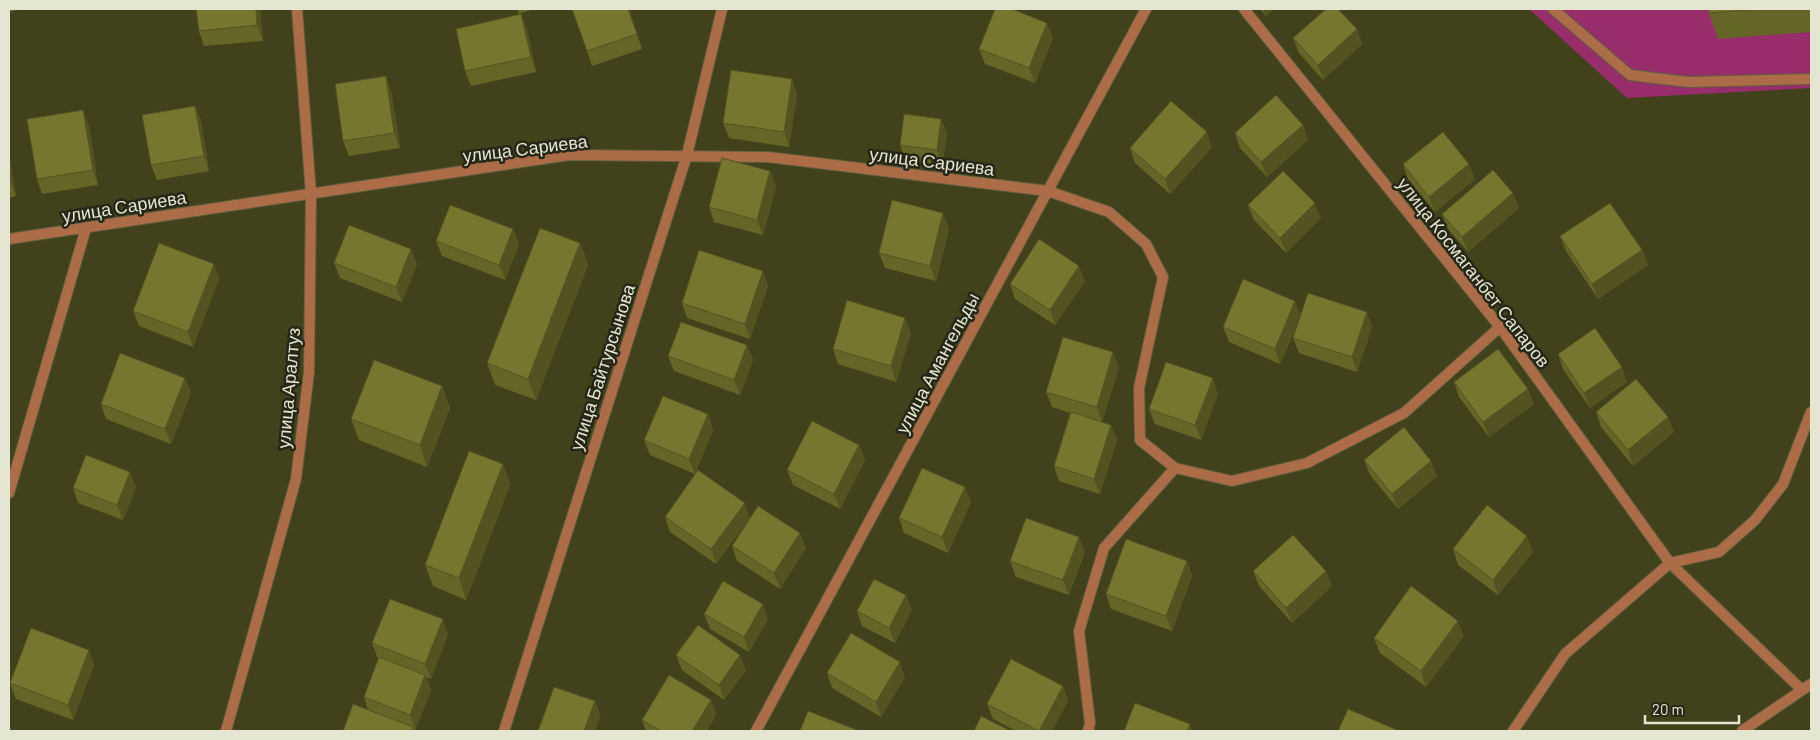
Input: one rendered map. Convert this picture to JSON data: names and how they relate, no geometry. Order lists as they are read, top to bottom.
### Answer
{
  "streets": {
    "street": [
      "улица Сариева",
      "улица Космаганбет Сапаров",
      "улица Амангельды",
      "улица Байтурсынова",
      "улица Аралтуз"
    ]
  },
  "crossings": [
    ["улица Сариева", "улица Амангельды"],
    ["улица Сариева", "улица Байтурсынова"],
    ["улица Сариева", "улица Аралтуз"]
  ],
  "scale_bar": "20 m"
}
